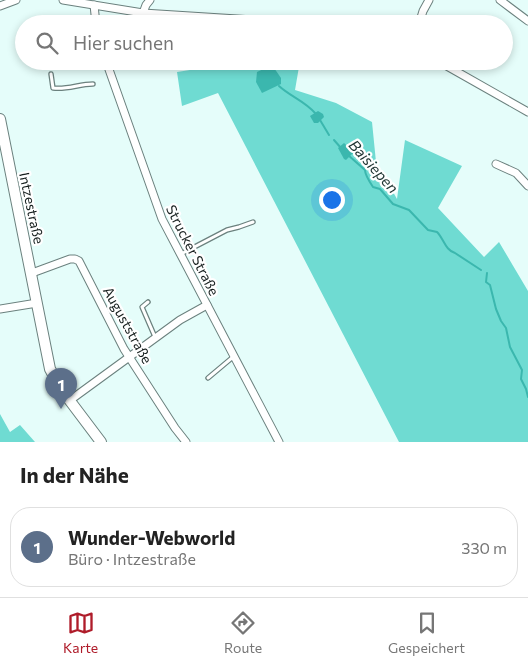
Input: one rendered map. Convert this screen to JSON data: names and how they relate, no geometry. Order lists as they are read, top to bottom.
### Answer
{
  "streets": {
    "main road": ["Intzestraße"],
    "street": ["Strucker Straße", "Auguststraße"]
  },
  "crossings": [
    ["Intzestraße", "Auguststraße"]
  ],
  "water": ["Baisiepen"],
  "page": {
    "search": "Hier suchen",
    "pins": "1",
    "heading": "In der Nähe",
    "list": [
      {
        "mark": "1",
        "name": "Wunder-Webworld",
        "note": "Büro · Intzestraße",
        "value": "330 m"
      }
    ],
    "nav": ["Karte", "Route", "Gespeichert"]
  }
}
